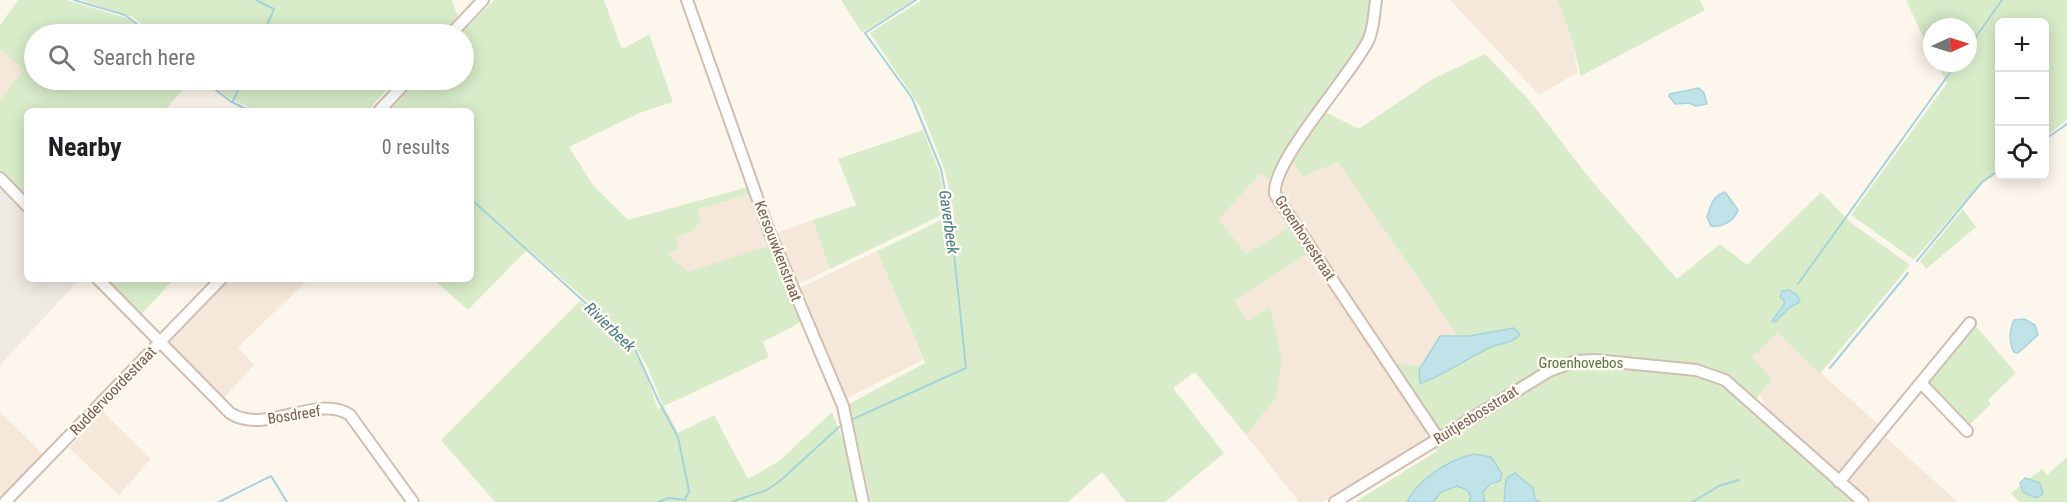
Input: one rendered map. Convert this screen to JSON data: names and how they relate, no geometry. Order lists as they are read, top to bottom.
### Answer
{
  "streets": {
    "street": [
      "Groenhovestraat",
      "Kersouwkenstraat",
      "Ruddervoordestraat",
      "Bosdreef",
      "Ruitjesbosstraat"
    ]
  },
  "crossings": [
    ["Groenhovestraat", "Ruitjesbosstraat"],
    ["Ruddervoordestraat", "Bosdreef"]
  ],
  "water": ["Gaverbeek", "Rivierbeek"],
  "parks": ["Groenhovebos"],
  "north": "right",
  "page": {
    "map_buttons": ["+", "−"],
    "search": "Search here",
    "heading": ["Nearby", "0 results"]
  }
}
